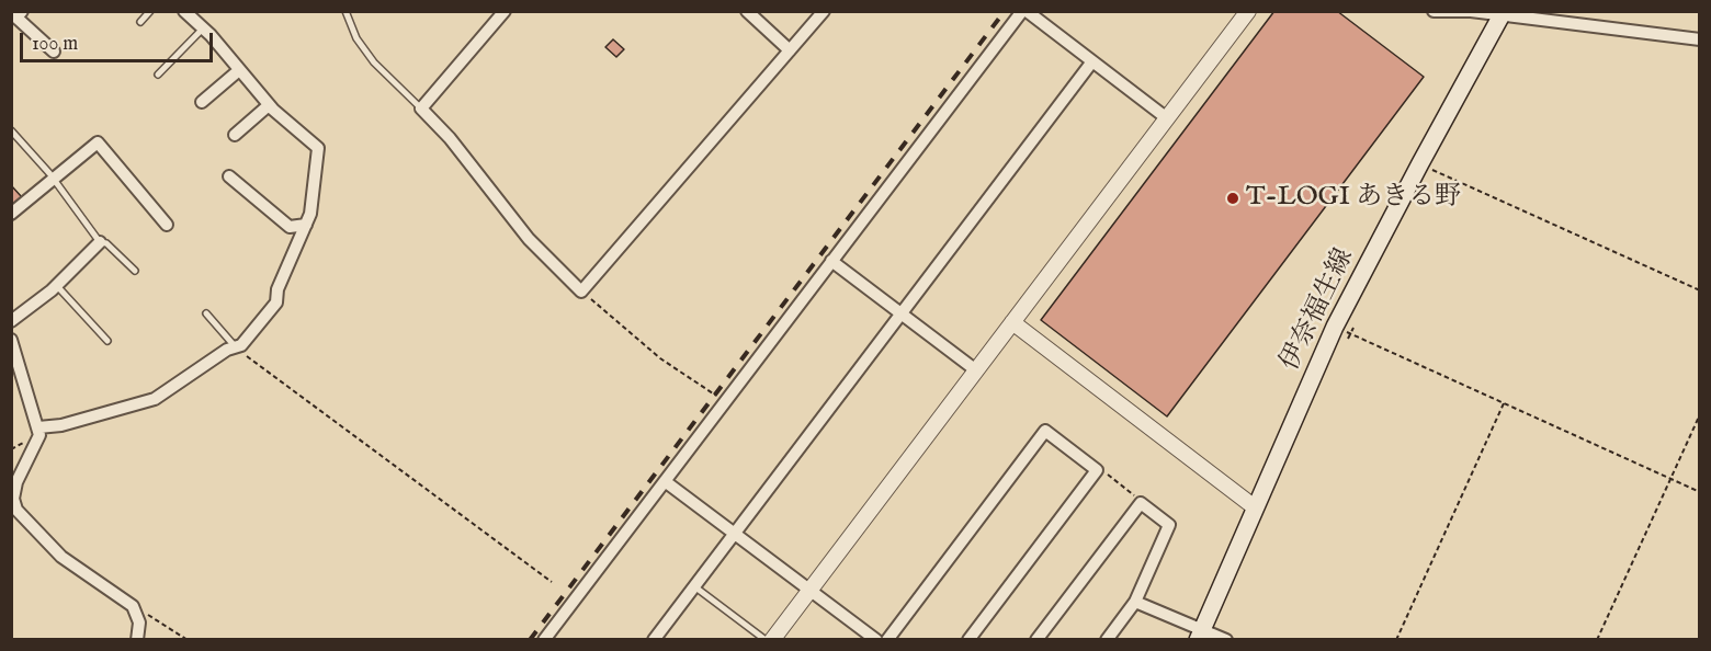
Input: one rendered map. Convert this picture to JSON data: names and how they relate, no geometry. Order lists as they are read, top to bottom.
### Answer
{
  "streets": {
    "main road": ["伊奈福生線"]
  },
  "places": ["T-LOGI あきる野"],
  "scale_bar": "100 m"
}
